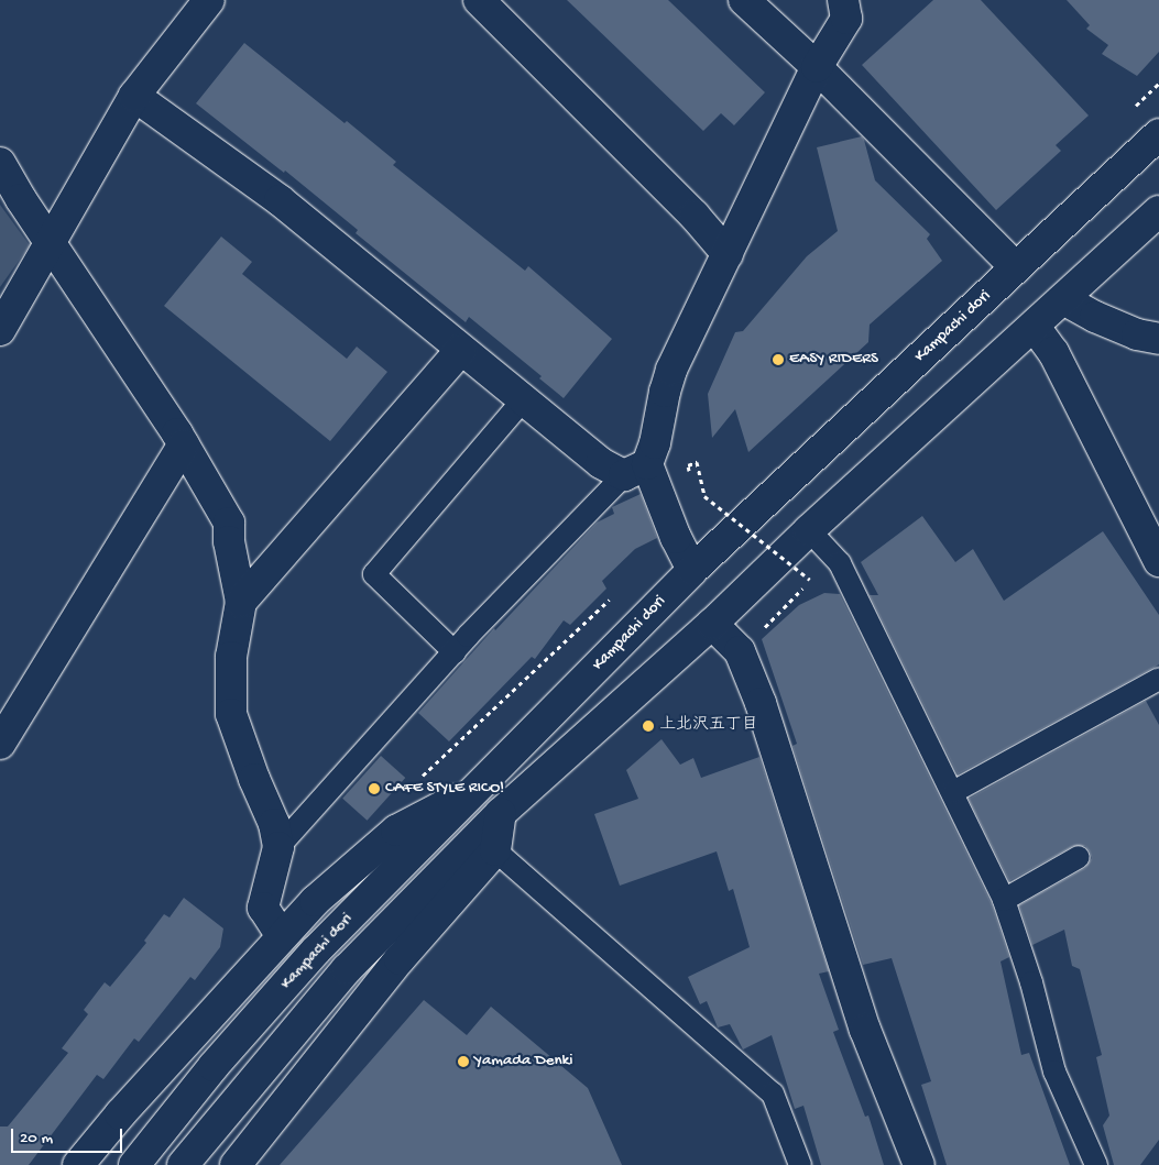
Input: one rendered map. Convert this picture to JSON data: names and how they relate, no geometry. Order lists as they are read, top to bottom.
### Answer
{
  "streets": {
    "street": ["Kampachi dori"]
  },
  "places": [
    "EASY RIDERS",
    "上北沢五丁目",
    "CAFE STYLE RICO!",
    "Yamada Denki"
  ],
  "scale_bar": "20 m"
}
